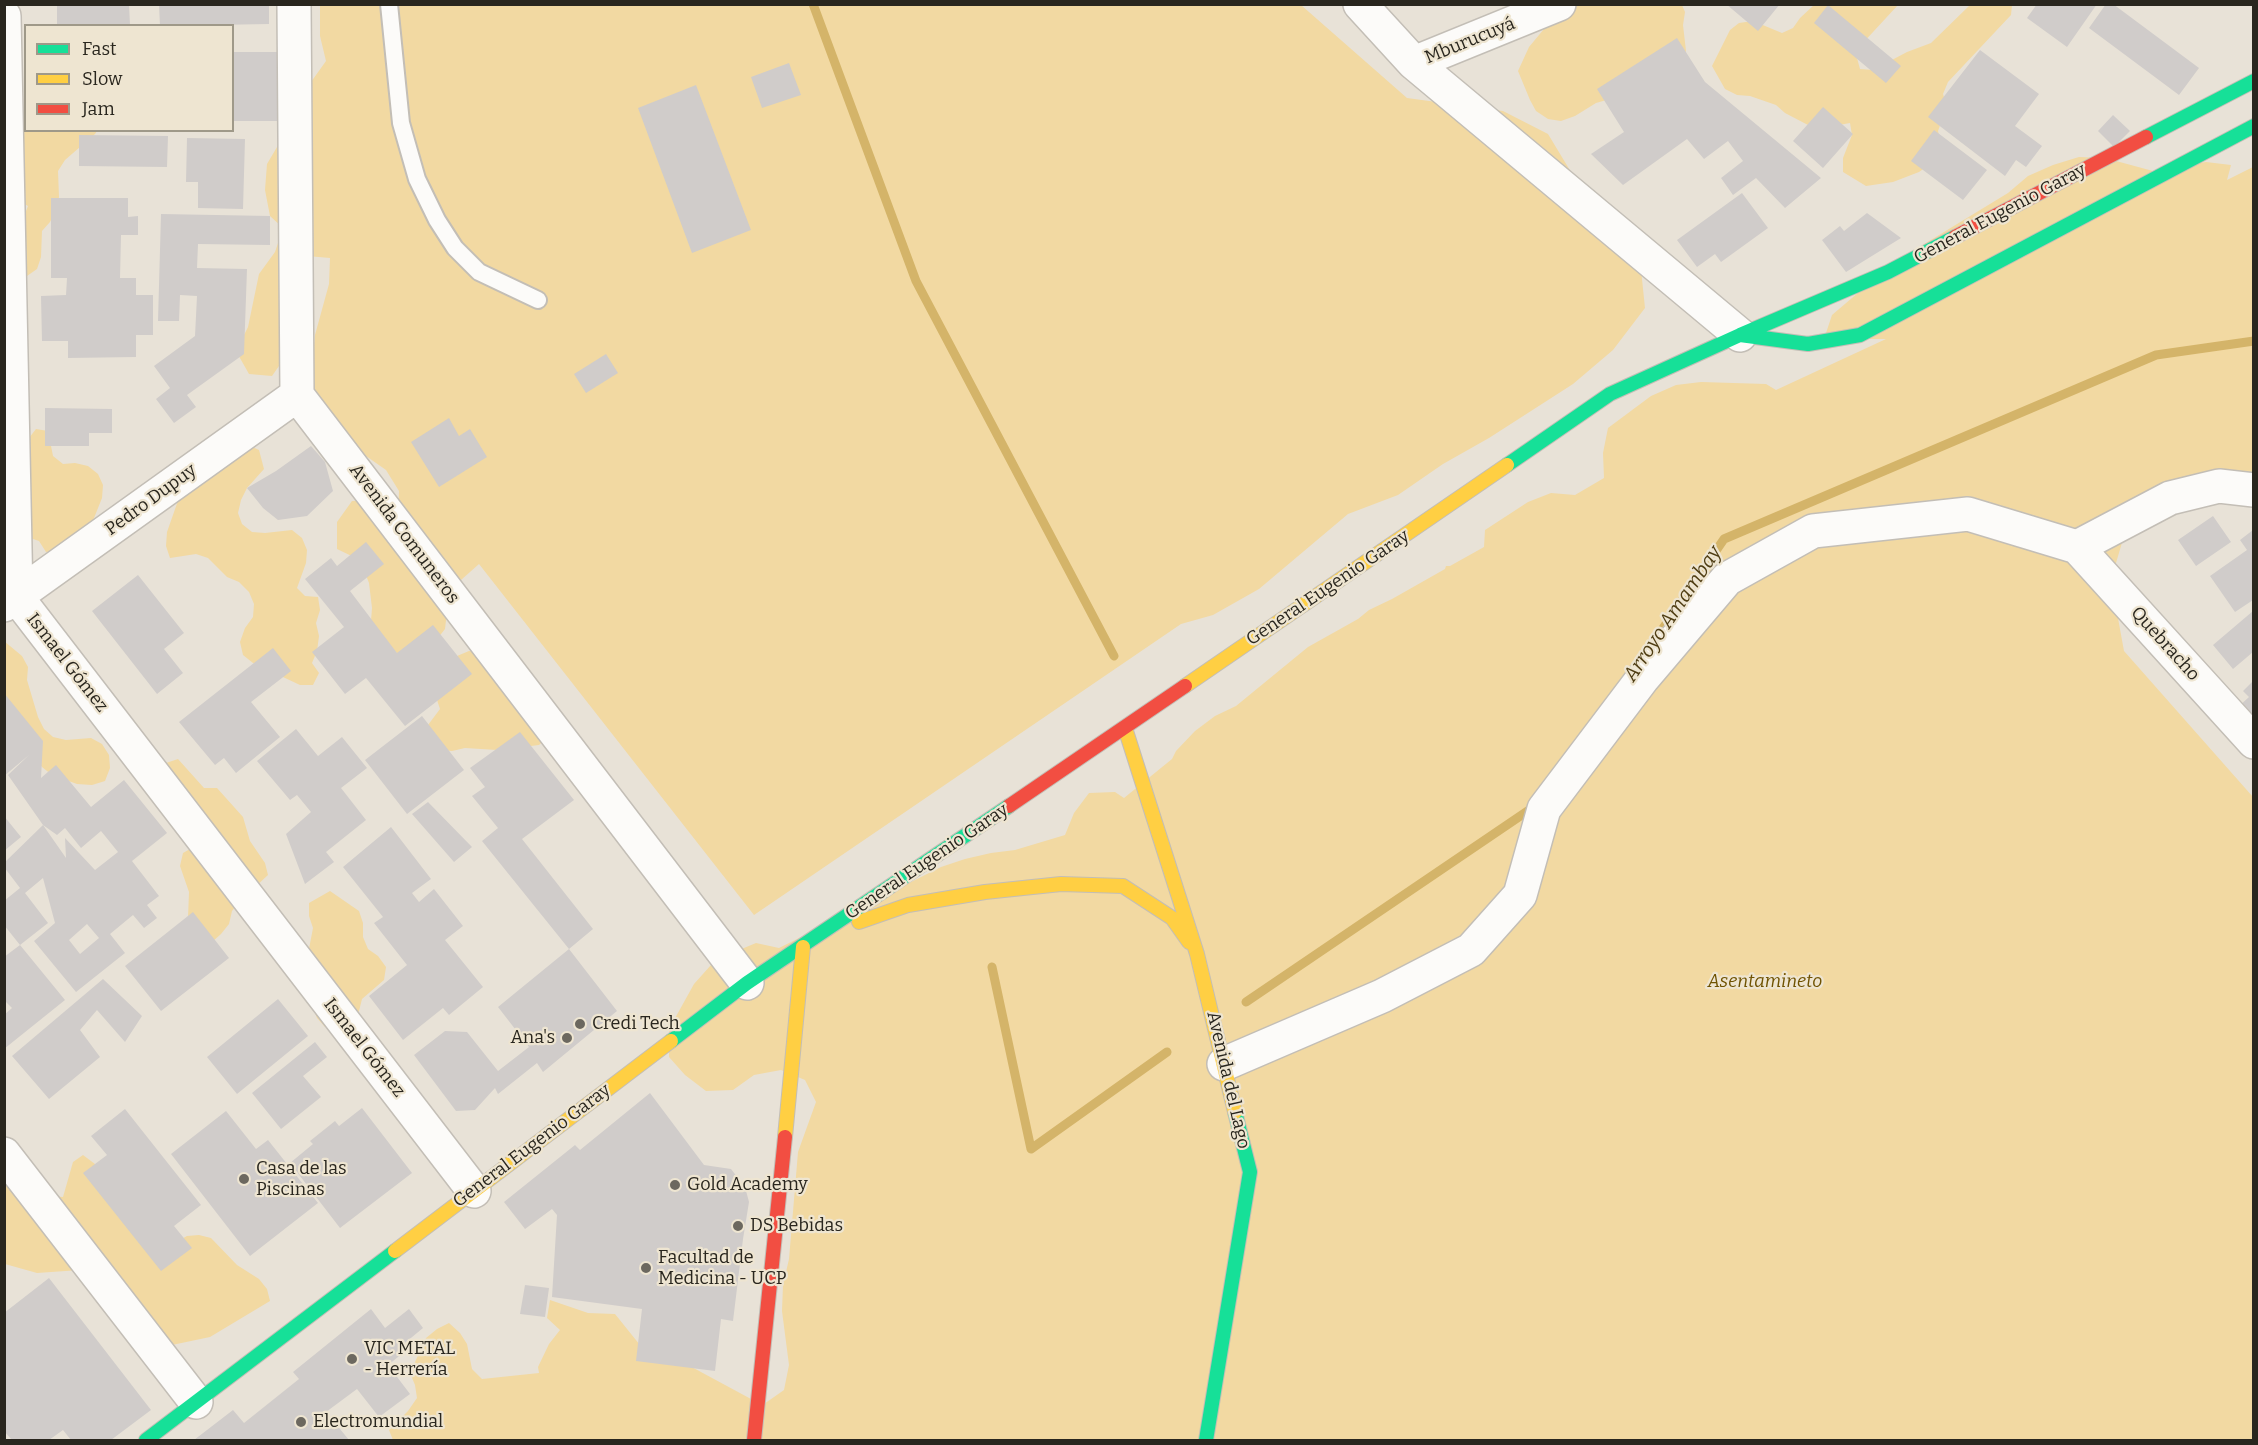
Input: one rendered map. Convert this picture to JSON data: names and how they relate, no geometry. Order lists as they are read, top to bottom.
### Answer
{
  "streets": {
    "street": [
      "Mburucuyá",
      "General Eugenio Garay",
      "Pedro Dupuy",
      "Avenida Comuneros",
      "Quebracho",
      "Ismael Gómez",
      "Avenida del Lago"
    ]
  },
  "crossings": [
    ["General Eugenio Garay", "Avenida Comuneros"],
    ["General Eugenio Garay", "Ismael Gómez"],
    ["General Eugenio Garay", "Avenida del Lago"],
    ["Pedro Dupuy", "Avenida Comuneros"],
    ["Pedro Dupuy", "Ismael Gómez"]
  ],
  "water": ["Arroyo Amambay"],
  "parks": ["Asentamineto"],
  "places": [
    "Credi Tech",
    "Ana's",
    "Casa de las Piscinas",
    "Gold Academy",
    "DS Bebidas",
    "Facultad de Medicina - UCP",
    "VIC METAL - Herrería",
    "Electromundial"
  ],
  "legend": ["Fast", "Slow", "Jam"]
}
